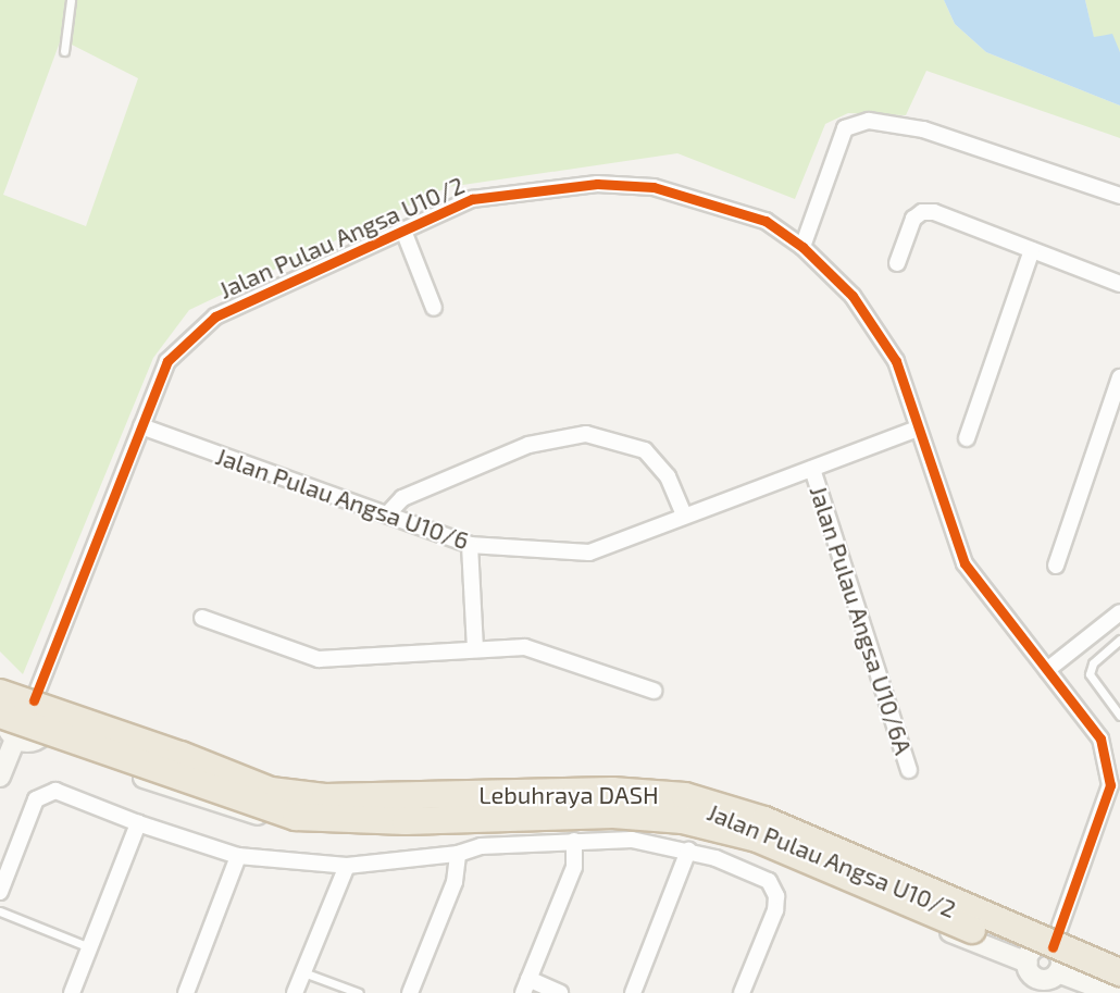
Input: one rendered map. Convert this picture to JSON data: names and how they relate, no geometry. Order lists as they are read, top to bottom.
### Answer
{
  "streets": {
    "highway": ["Lebuhraya DASH"],
    "street": ["Jalan Pulau Angsa U10/2", "Jalan Pulau Angsa U10/6", "Jalan Pulau Angsa U10/6A"]
  },
  "crossings": [
    ["Jalan Pulau Angsa U10/2", "Jalan Pulau Angsa U10/6"],
    ["Jalan Pulau Angsa U10/2", "Lebuhraya DASH"],
    ["Jalan Pulau Angsa U10/6", "Jalan Pulau Angsa U10/6A"]
  ]
}
